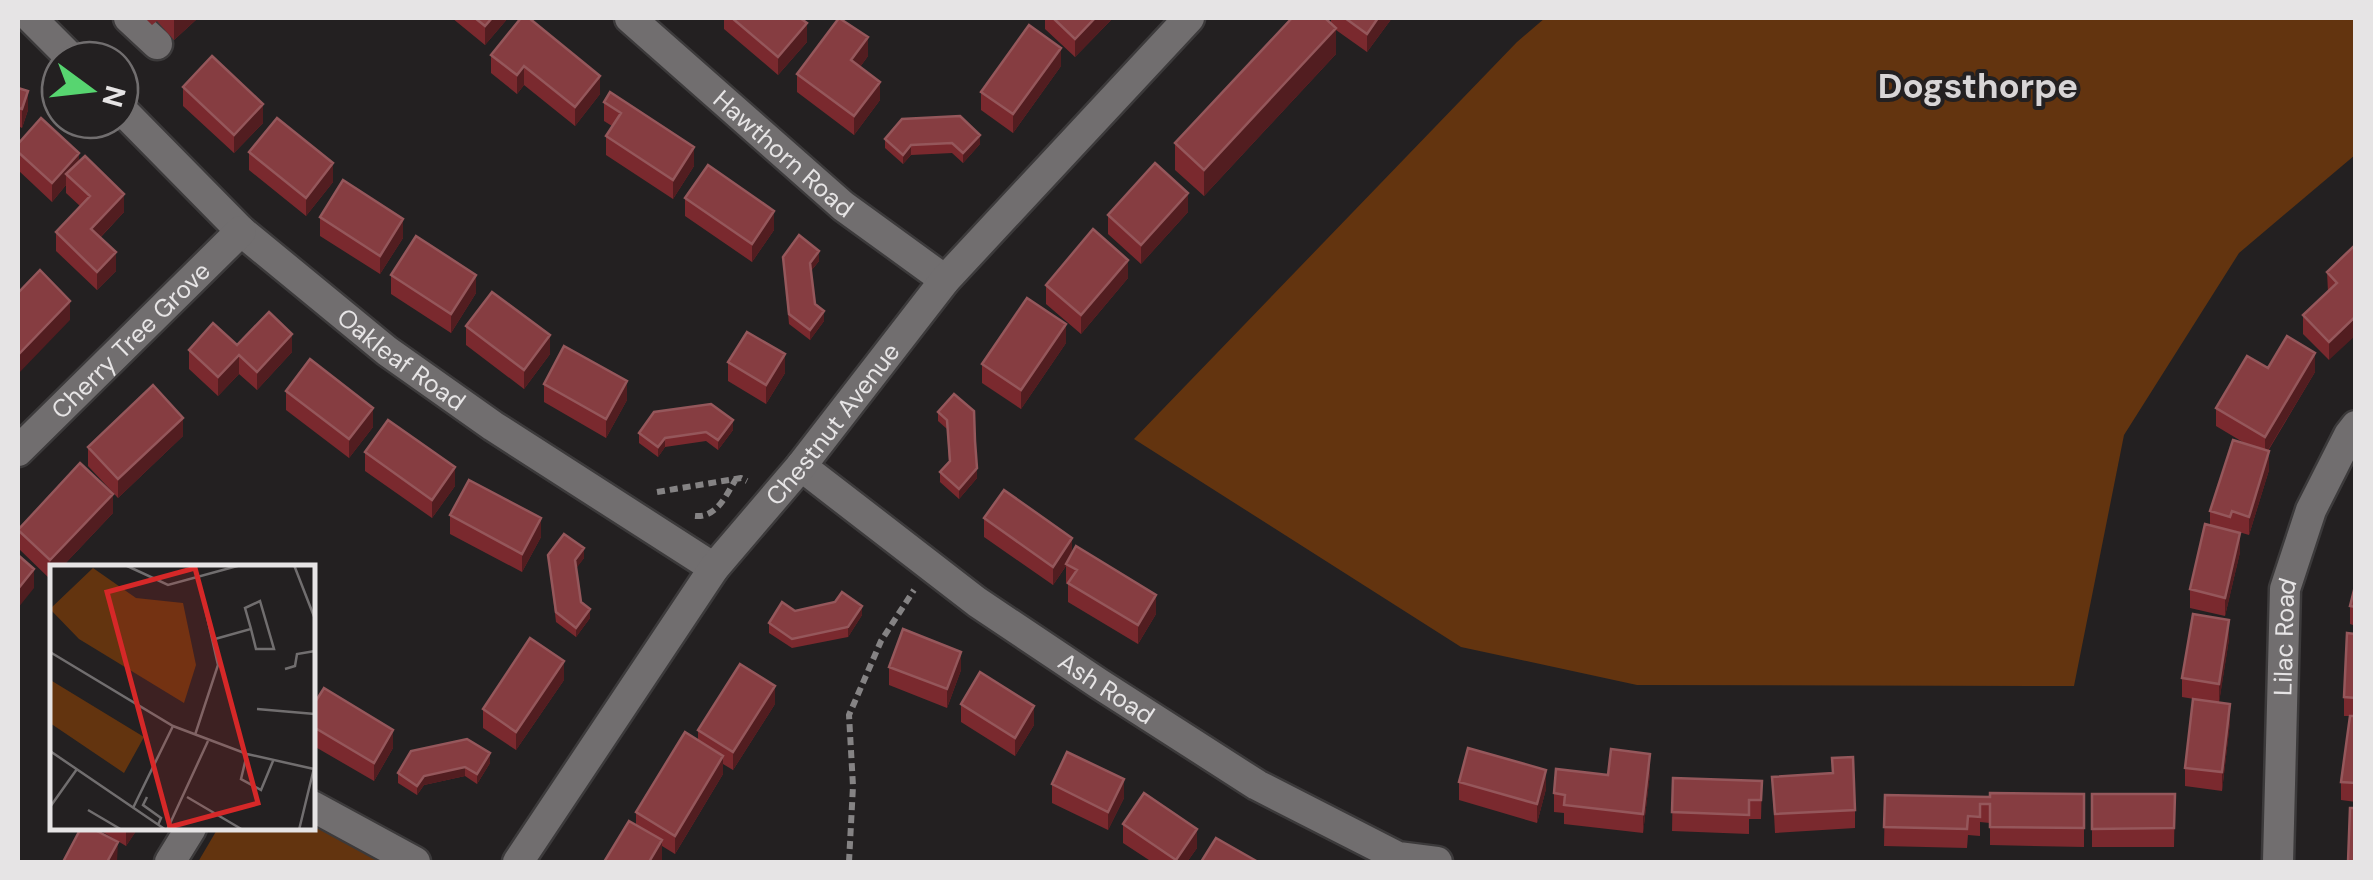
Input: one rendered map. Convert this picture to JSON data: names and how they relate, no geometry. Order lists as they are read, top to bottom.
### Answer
{
  "streets": {
    "street": [
      "Hawthorn Road",
      "Cherry Tree Grove",
      "Oakleaf Road",
      "Chestnut Avenue",
      "Lilac Road",
      "Ash Road"
    ]
  },
  "crossings": [
    ["Hawthorn Road", "Chestnut Avenue"],
    ["Cherry Tree Grove", "Oakleaf Road"],
    ["Oakleaf Road", "Chestnut Avenue"],
    ["Chestnut Avenue", "Ash Road"]
  ],
  "districts": ["Dogsthorpe"],
  "north": "right"
}
